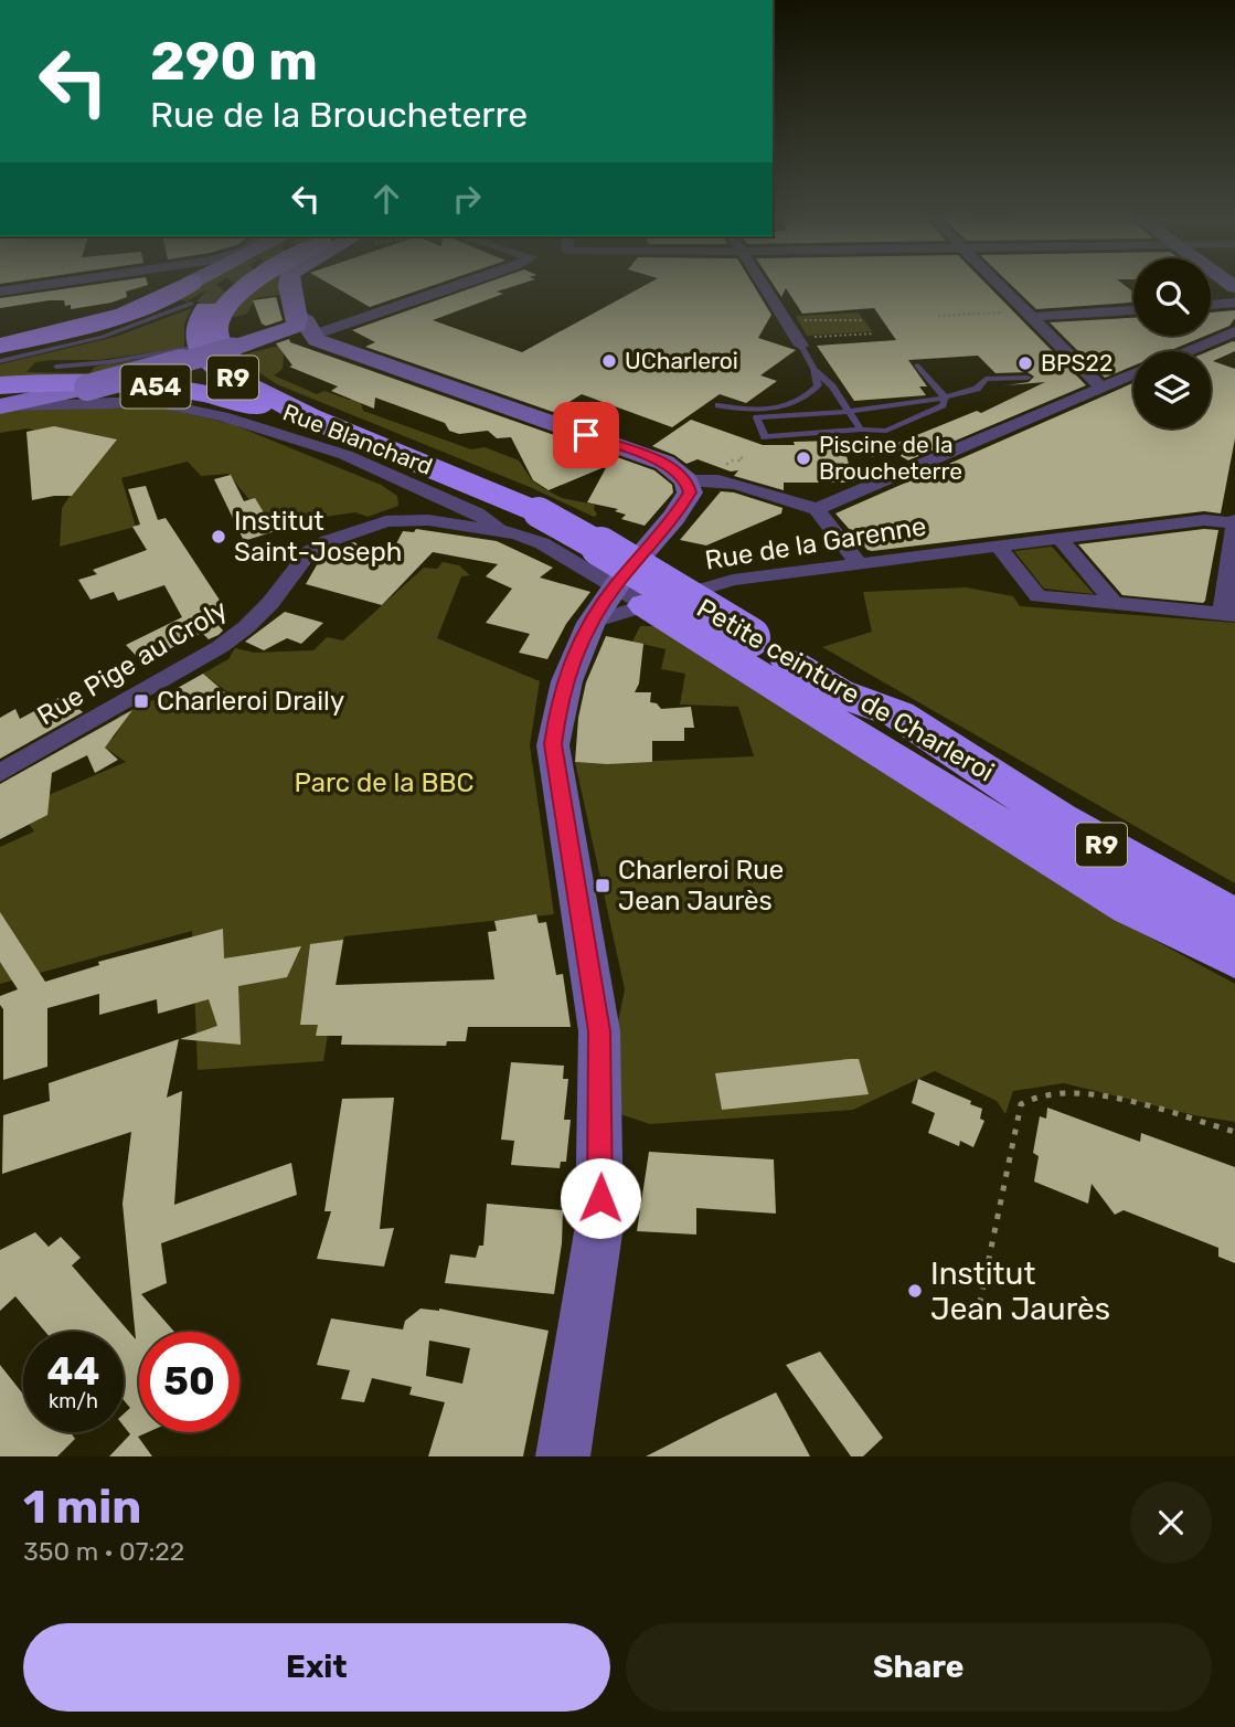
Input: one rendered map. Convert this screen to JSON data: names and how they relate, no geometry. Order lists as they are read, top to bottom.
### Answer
{
  "streets": {
    "highway": ["R9", "A54", "Petite ceinture de Charleroi"],
    "street": ["Rue Blanchard", "Rue de la Garenne", "Rue Pige au Croly"]
  },
  "crossings": [
    ["R9", "Petite ceinture de Charleroi"],
    ["A54", "Rue Blanchard"],
    ["A54", "Petite ceinture de Charleroi"],
    ["Rue Blanchard", "Rue Pige au Croly"],
    ["Rue de la Garenne", "Rue Pige au Croly"]
  ],
  "parks": ["Parc de la BBC"],
  "places": {
    "other": [
      "UCharleroi",
      "BPS22",
      "Piscine de la Broucheterre",
      "Institut Saint-Joseph",
      "Institut Jean Jaurès"
    ],
    "transit": ["Charleroi Draily", "Charleroi Rue Jean Jaurès"]
  },
  "page": {
    "turn": ["290 m", "Rue de la Broucheterre"],
    "speed": "44 km/h",
    "limit": "50",
    "heading": ["1 min", "350 m · 07:22"],
    "buttons": ["Exit", "Share"]
  }
}
